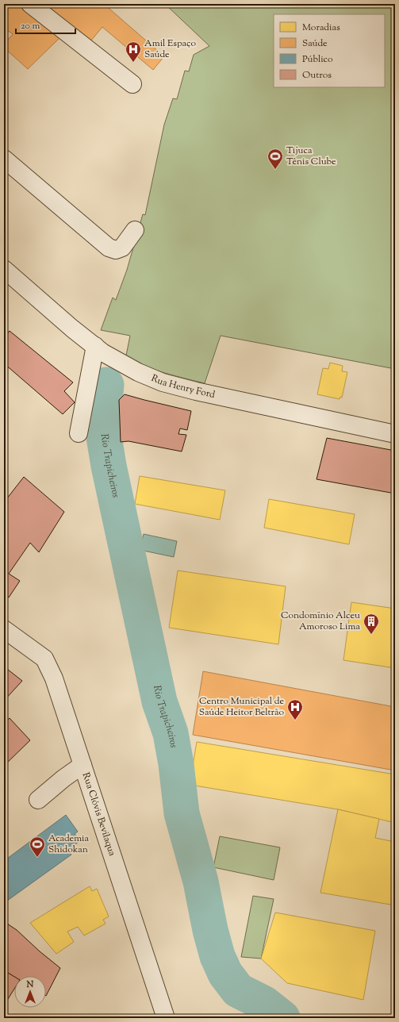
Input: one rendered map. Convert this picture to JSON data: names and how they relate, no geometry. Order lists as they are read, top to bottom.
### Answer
{
  "streets": {
    "street": ["Rua Henry Ford", "Rua Clóvis Bevilaqua"]
  },
  "water": ["Rio Trapicheiros"],
  "places": {
    "hospital": ["Amil Espaço Saúde", "Centro Municipal de Saúde Heitor Beltrão"],
    "sports": ["Tijuca Tênis Clube", "Academia Shidokan"],
    "building": ["Condomïnio Alceu Amoroso Lima"]
  },
  "legend": [
    "Moradias",
    "Saúde",
    "Público",
    "Outros"
  ],
  "scale_bar": "20 m",
  "north": "top"
}
